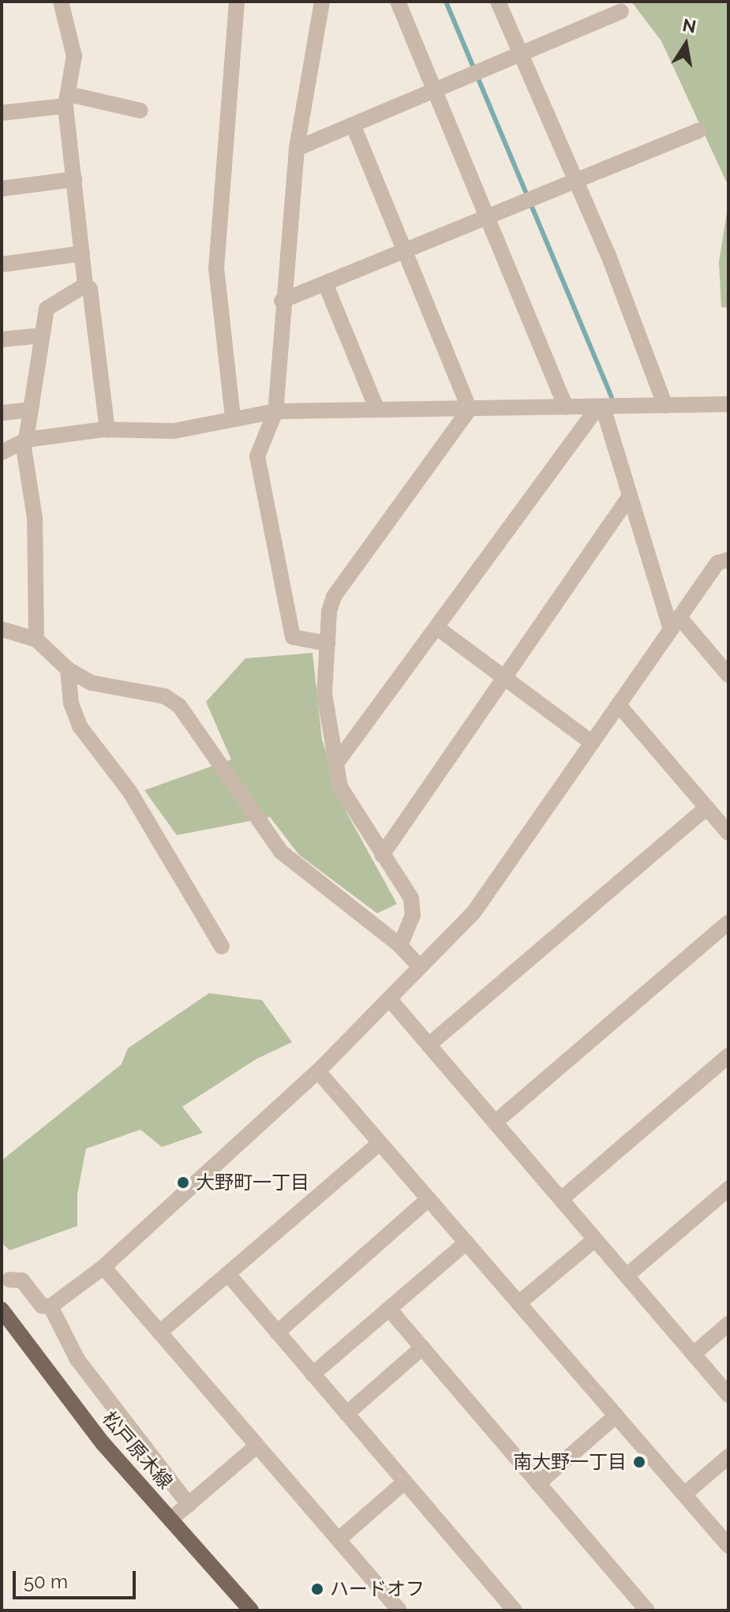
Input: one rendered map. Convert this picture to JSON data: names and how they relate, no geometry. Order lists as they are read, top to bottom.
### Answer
{
  "streets": {
    "main road": ["松戸原木線"]
  },
  "places": ["大野町一丁目", "南大野一丁目", "ハードオフ"],
  "scale_bar": "50 m",
  "north": "top"
}
